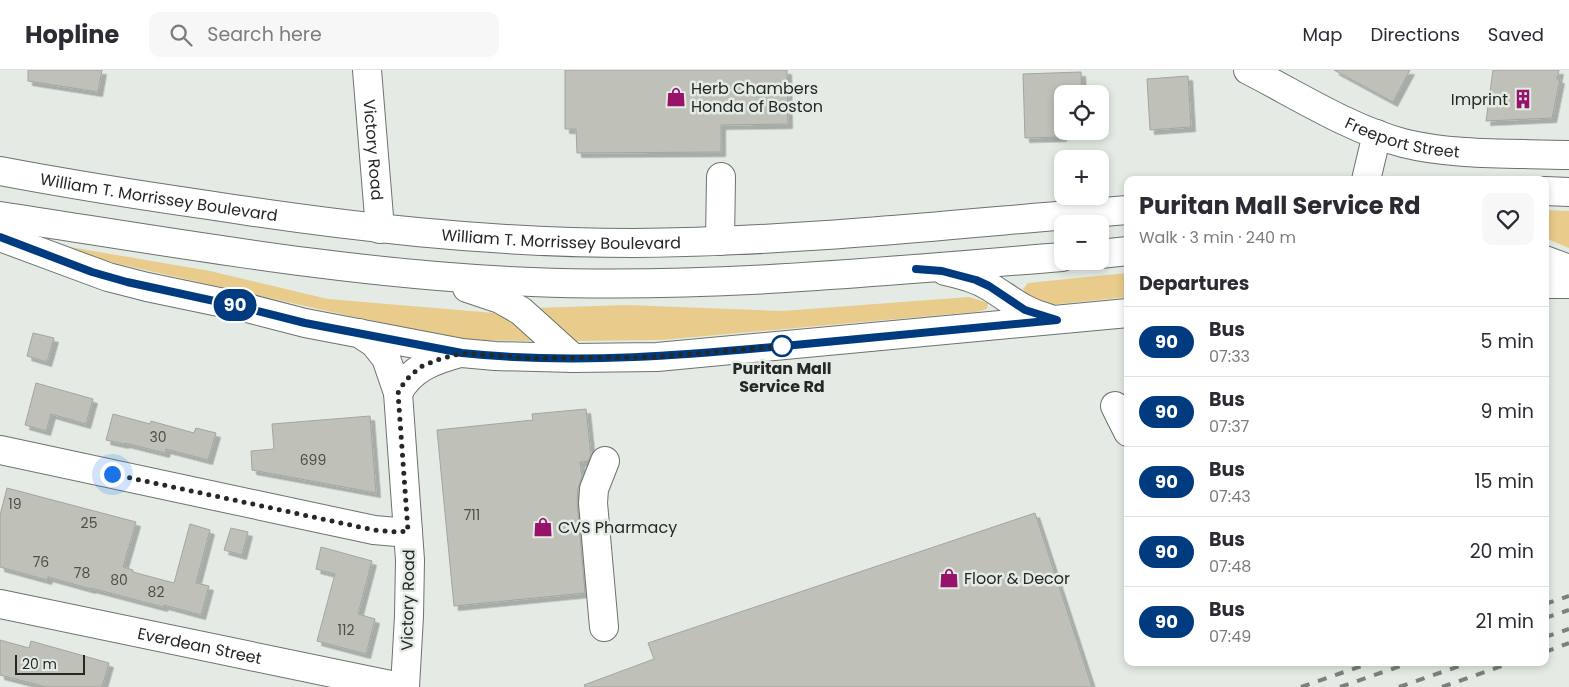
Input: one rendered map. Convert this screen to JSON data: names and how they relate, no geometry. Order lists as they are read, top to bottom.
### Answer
{
  "streets": {
    "main road": [
      "Freeport Street",
      "Victory Road",
      "William T. Morrissey Boulevard",
      "Everdean Street"
    ]
  },
  "crossings": [
    ["Victory Road", "William T. Morrissey Boulevard"]
  ],
  "places": {
    "shop": ["Herb Chambers Honda of Boston", "CVS Pharmacy", "Floor & Decor"],
    "building": ["Imprint"],
    "other": ["Puritan Mall Service Rd"]
  },
  "lines": ["bus line 90"],
  "house_numbers": [
    "30",
    "699",
    "19",
    "711",
    "25",
    "76",
    "78",
    "80",
    "82",
    "112"
  ],
  "scale_bar": "20 m",
  "page": {
    "header": "Hopline",
    "search": "Search here",
    "nav": ["Map", "Directions", "Saved"],
    "on_map": "90",
    "map_buttons": ["+", "−"],
    "heading": [
      ["Puritan Mall Service Rd", "Walk · 3 min · 240 m"],
      "Departures"
    ],
    "list": [
      {
        "mark": "90",
        "name": "Bus",
        "note": "07:33",
        "value": "5 min"
      },
      {
        "mark": "90",
        "name": "Bus",
        "note": "07:37",
        "value": "9 min"
      },
      {
        "mark": "90",
        "name": "Bus",
        "note": "07:43",
        "value": "15 min"
      },
      {
        "mark": "90",
        "name": "Bus",
        "note": "07:48",
        "value": "20 min"
      },
      {
        "mark": "90",
        "name": "Bus",
        "note": "07:49",
        "value": "21 min"
      }
    ],
    "scale": "20 m"
  }
}
